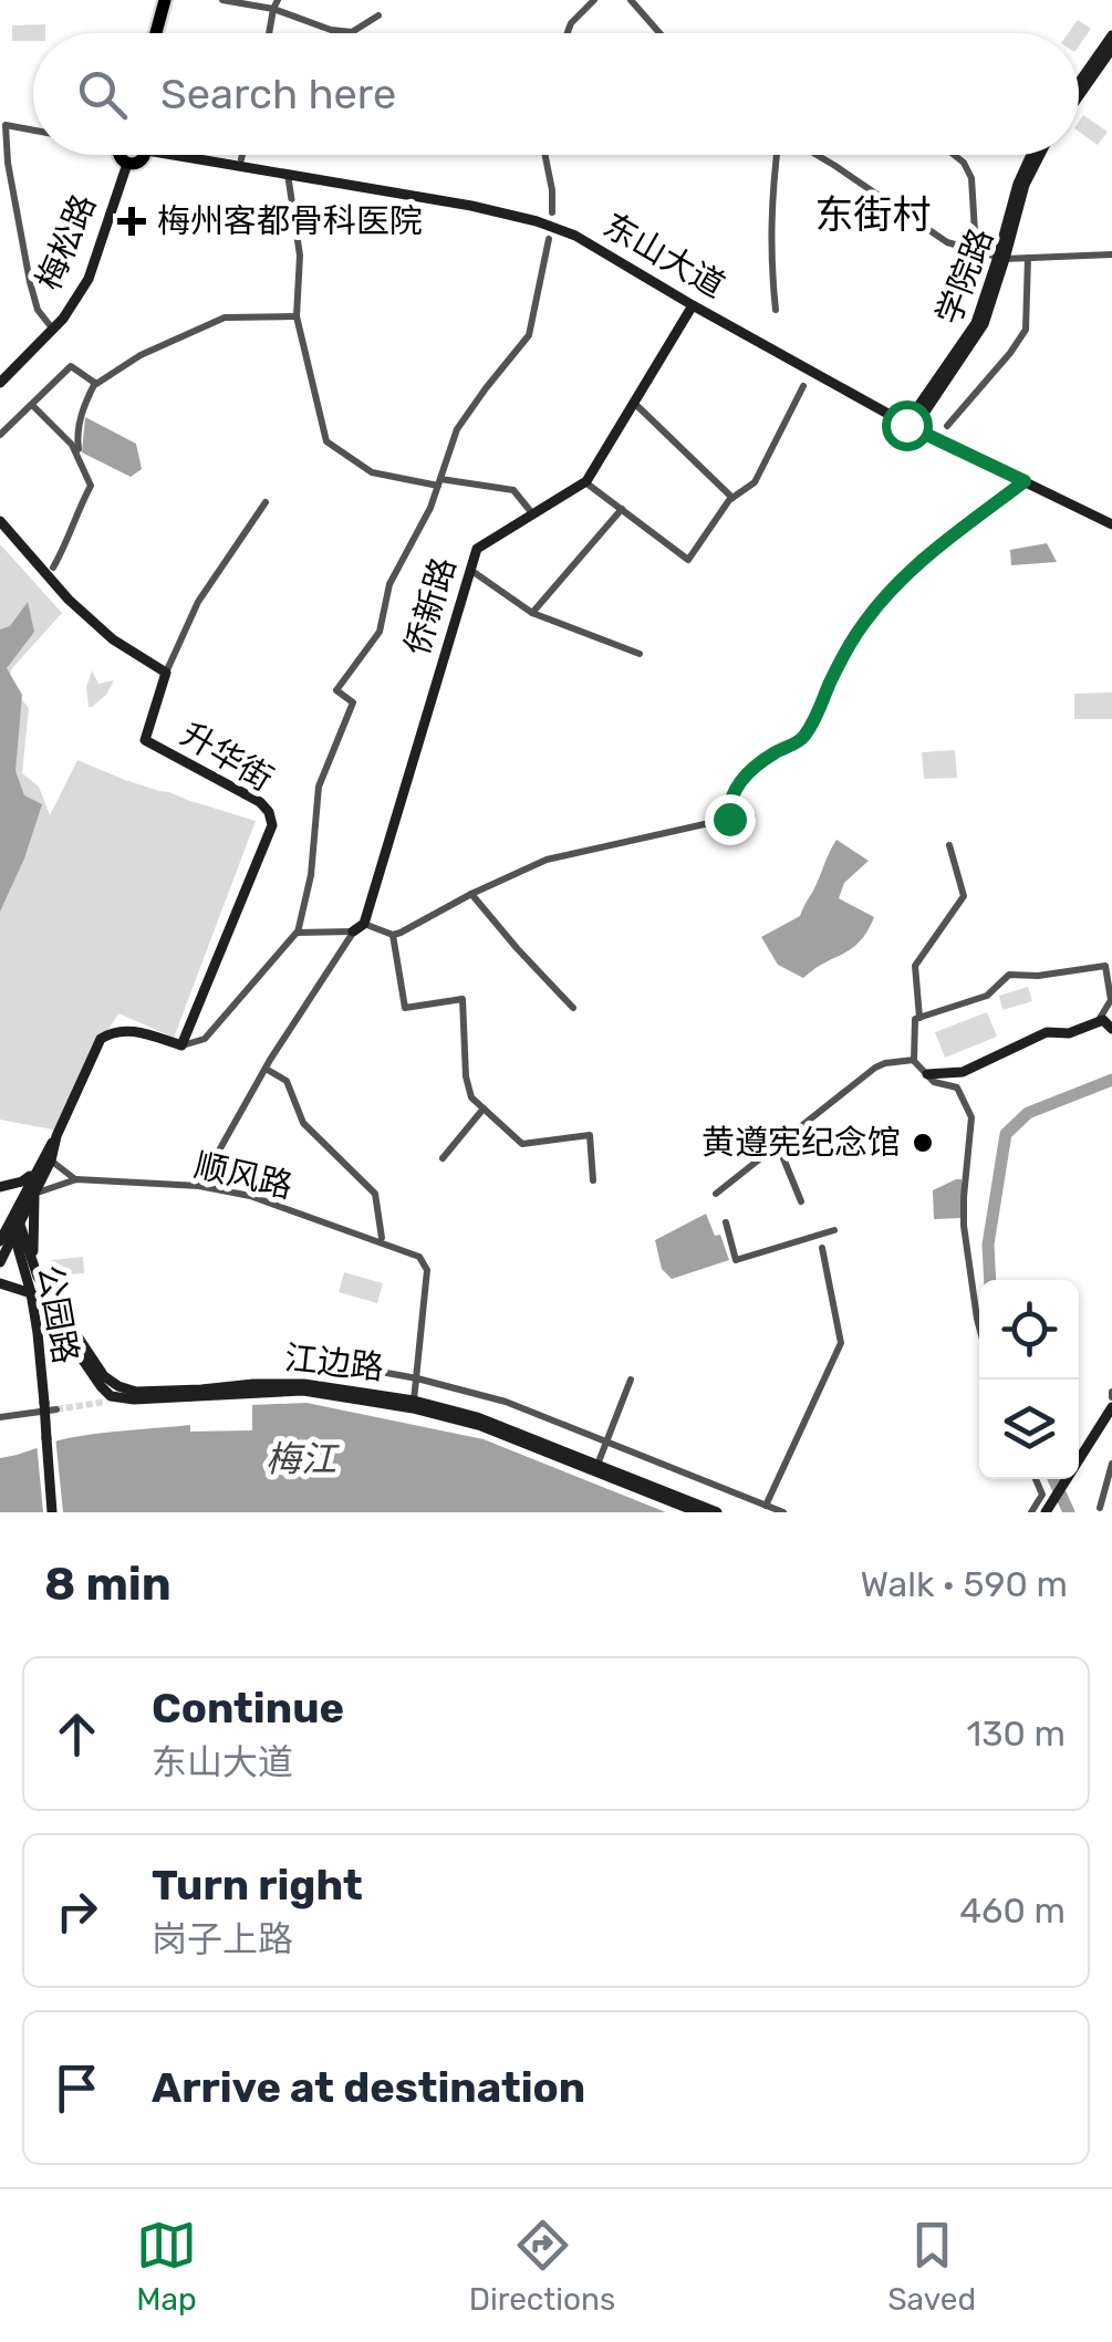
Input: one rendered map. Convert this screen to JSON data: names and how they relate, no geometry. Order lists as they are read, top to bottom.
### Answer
{
  "streets": {
    "main road": [
      "梅松路",
      "东山大道",
      "学院路",
      "侨新路",
      "升华街",
      "公园路",
      "江边路"
    ],
    "street": ["顺风路"]
  },
  "crossings": [
    ["东山大道", "学院路"],
    ["东山大道", "侨新路"]
  ],
  "districts": ["东街村"],
  "water": ["梅江"],
  "places": {
    "health": ["梅州客都骨科医院"],
    "other": ["黄遵宪纪念馆"]
  },
  "page": {
    "search": "Search here",
    "heading": ["8 min", "Walk · 590 m"],
    "list": [
      ["Continue", "东山大道", "130 m"],
      ["Turn right", "岗子上路", "460 m"],
      "Arrive at destination"
    ],
    "nav": ["Map", "Directions", "Saved"]
  }
}
